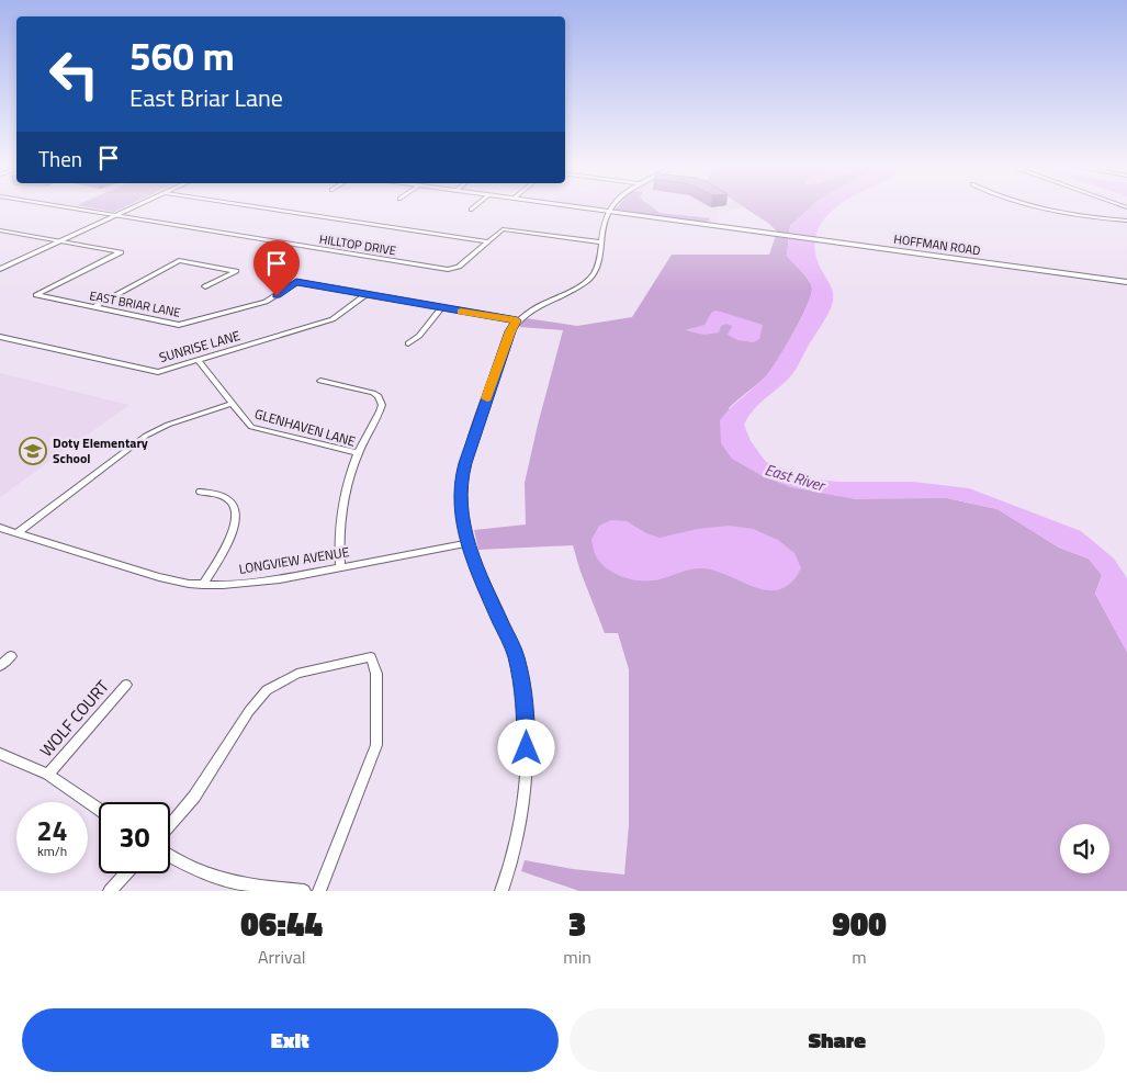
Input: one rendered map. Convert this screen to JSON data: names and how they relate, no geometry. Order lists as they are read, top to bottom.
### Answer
{
  "streets": {
    "street": [
      "HILLTOP DRIVE",
      "HOFFMAN ROAD",
      "EAST BRIAR LANE",
      "SUNRISE LANE",
      "GLENHAVEN LANE",
      "LONGVIEW AVENUE",
      "WOLF COURT"
    ]
  },
  "crossings": [
    ["EAST BRIAR LANE", "SUNRISE LANE"],
    ["SUNRISE LANE", "GLENHAVEN LANE"],
    ["GLENHAVEN LANE", "LONGVIEW AVENUE"]
  ],
  "water": ["East River"],
  "places": {
    "school or university": ["Doty Elementary School"]
  },
  "page": {
    "turn": ["560 m", "East Briar Lane"],
    "then": "Then",
    "speed": "24 km/h",
    "limit": "30",
    "eta": [
      "06:44",
      "Arrival",
      "3",
      "min",
      "900",
      "m"
    ],
    "buttons": ["Exit", "Share"]
  }
}
